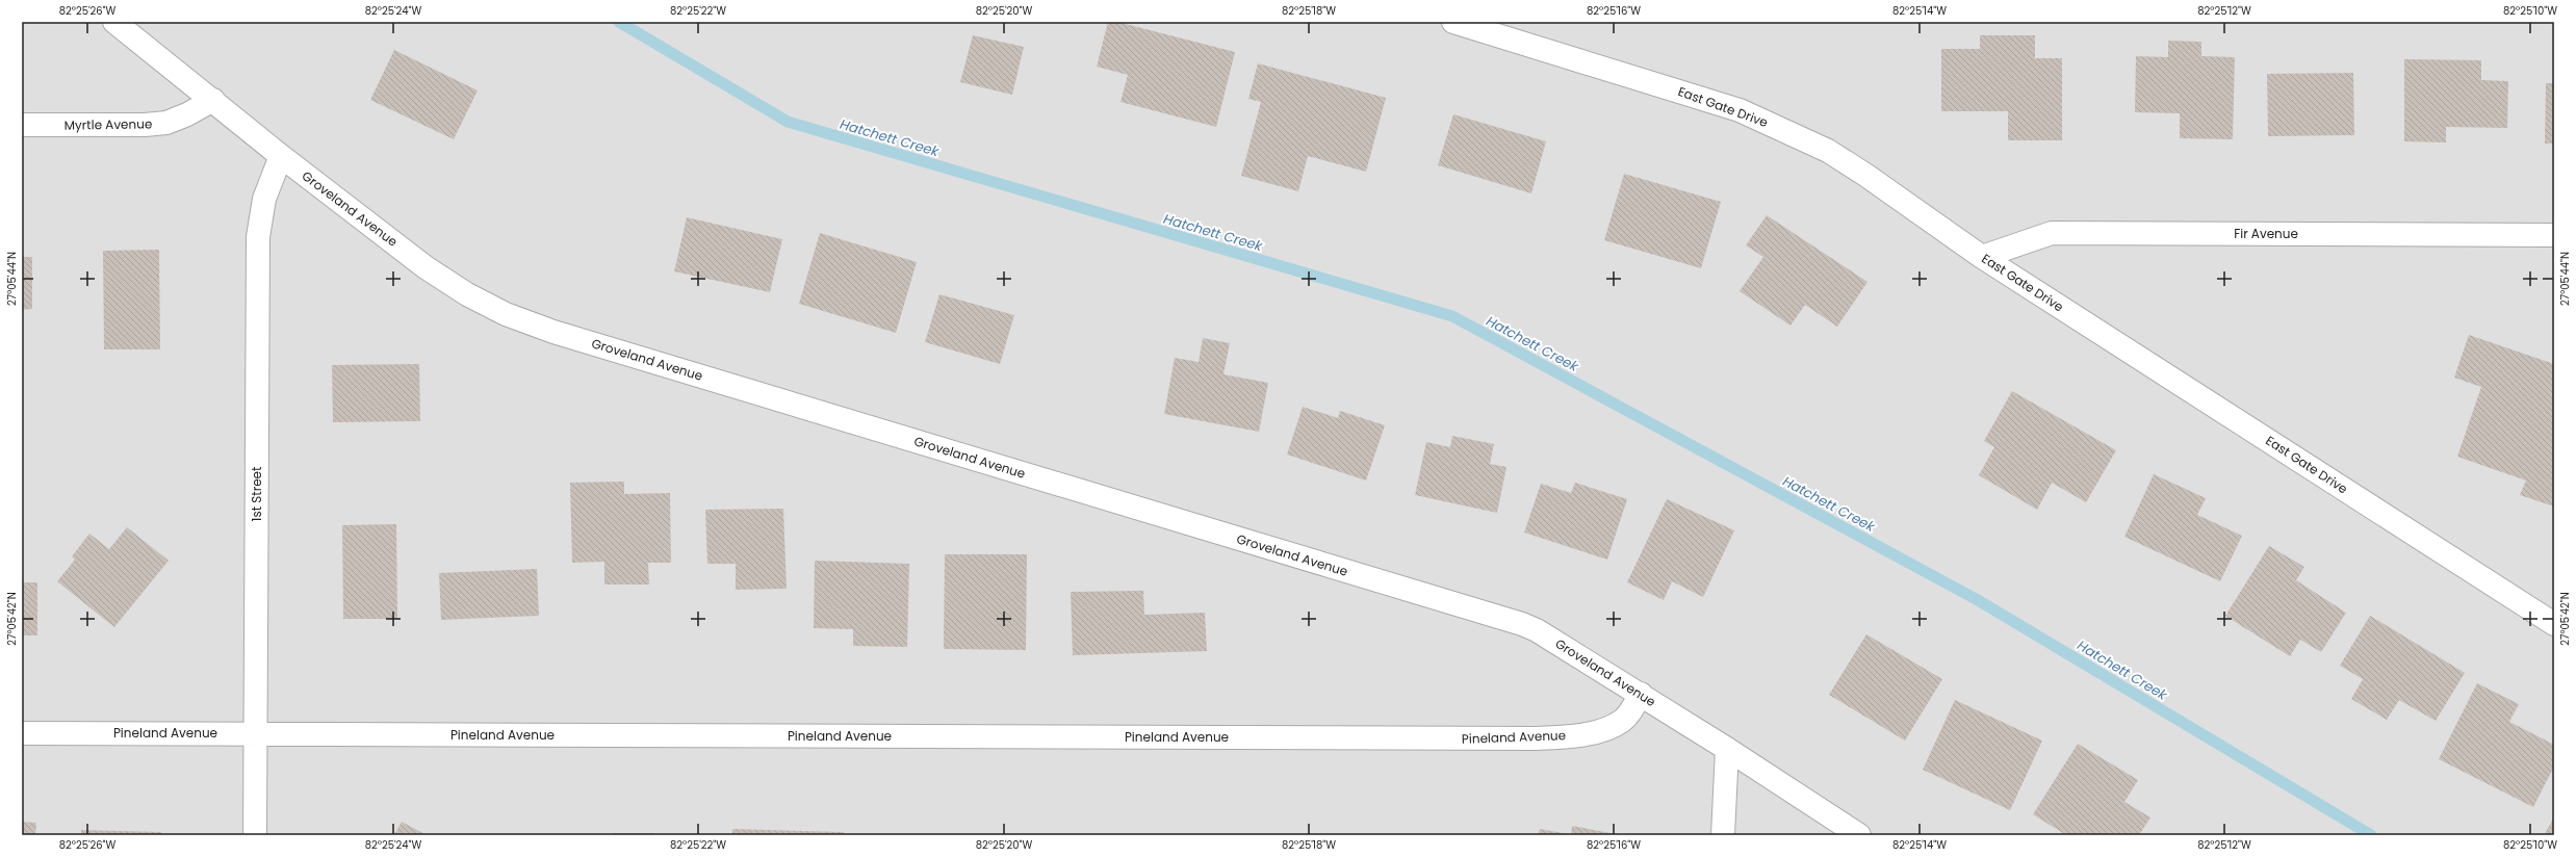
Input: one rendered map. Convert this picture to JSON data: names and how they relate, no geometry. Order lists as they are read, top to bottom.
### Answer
{
  "streets": {
    "street": [
      "East Gate Drive",
      "Myrtle Avenue",
      "Groveland Avenue",
      "Fir Avenue",
      "1st Street",
      "Pineland Avenue"
    ]
  },
  "crossings": [
    ["East Gate Drive", "Fir Avenue"],
    ["Myrtle Avenue", "Groveland Avenue"],
    ["Groveland Avenue", "1st Street"],
    ["Groveland Avenue", "Pineland Avenue"],
    ["1st Street", "Pineland Avenue"]
  ],
  "water": ["Hatchett Creek"],
  "coordinates": [
    "82°25'26\"W",
    "82°25'24\"W",
    "82°25'22\"W",
    "82°25'20\"W",
    "82°25'18\"W",
    "82°25'16\"W",
    "82°25'14\"W",
    "82°25'12\"W",
    "82°25'10\"W",
    "27°05'44\"N",
    "27°05'42\"N"
  ]
}
